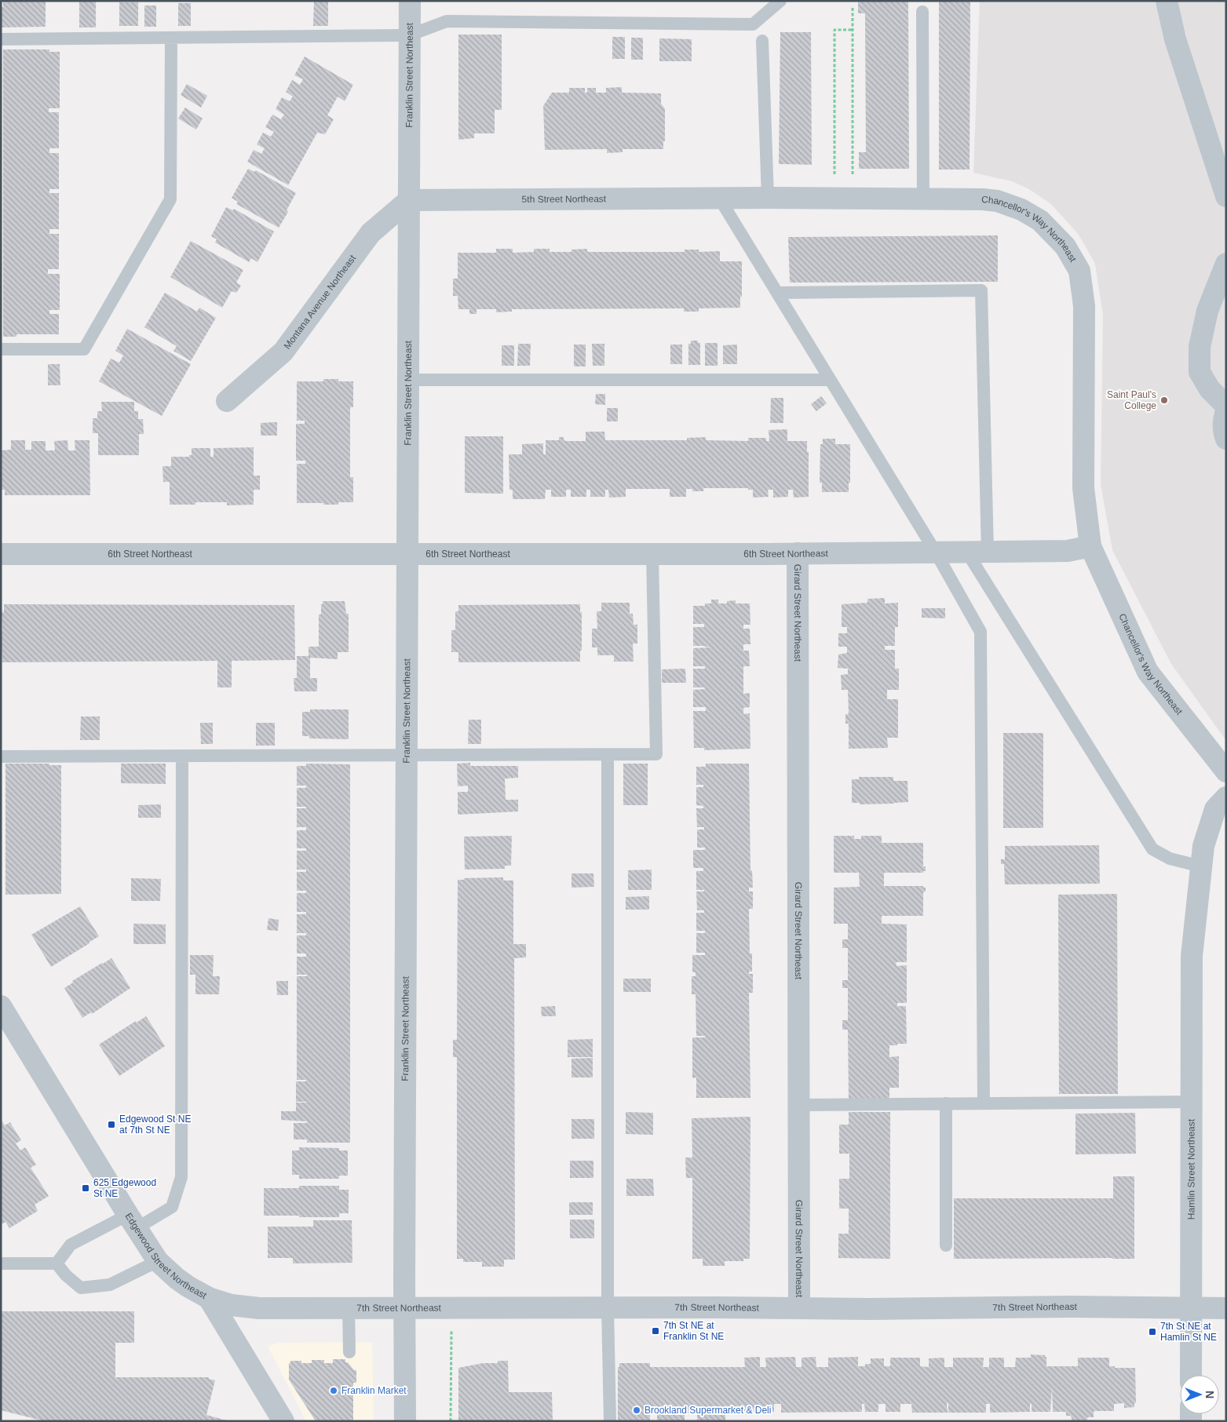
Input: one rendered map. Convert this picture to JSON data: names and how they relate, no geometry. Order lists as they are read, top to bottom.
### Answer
{
  "streets": {
    "street": [
      "Franklin Street Northeast",
      "5th Street Northeast",
      "Chancellor's Way Northeast",
      "Montana Avenue Northeast",
      "6th Street Northeast",
      "Girard Street Northeast",
      "Hamlin Street Northeast",
      "Edgewood Street Northeast",
      "7th Street Northeast"
    ]
  },
  "crossings": [
    ["Franklin Street Northeast", "5th Street Northeast"],
    ["Franklin Street Northeast", "Montana Avenue Northeast"],
    ["Franklin Street Northeast", "6th Street Northeast"],
    ["Franklin Street Northeast", "7th Street Northeast"],
    ["5th Street Northeast", "Chancellor's Way Northeast"],
    ["5th Street Northeast", "Montana Avenue Northeast"],
    ["6th Street Northeast", "Girard Street Northeast"],
    ["Girard Street Northeast", "7th Street Northeast"],
    ["Hamlin Street Northeast", "7th Street Northeast"],
    ["Edgewood Street Northeast", "7th Street Northeast"]
  ],
  "places": {
    "other": ["Saint Paul's College", "Franklin Market", "Brookland Supermarket & Deli"],
    "transit": [
      "Edgewood St NE at 7th St NE",
      "625 Edgewood St NE",
      "7th St NE at Franklin St NE",
      "7th St NE at Hamlin St NE"
    ]
  },
  "north": "right"
}
